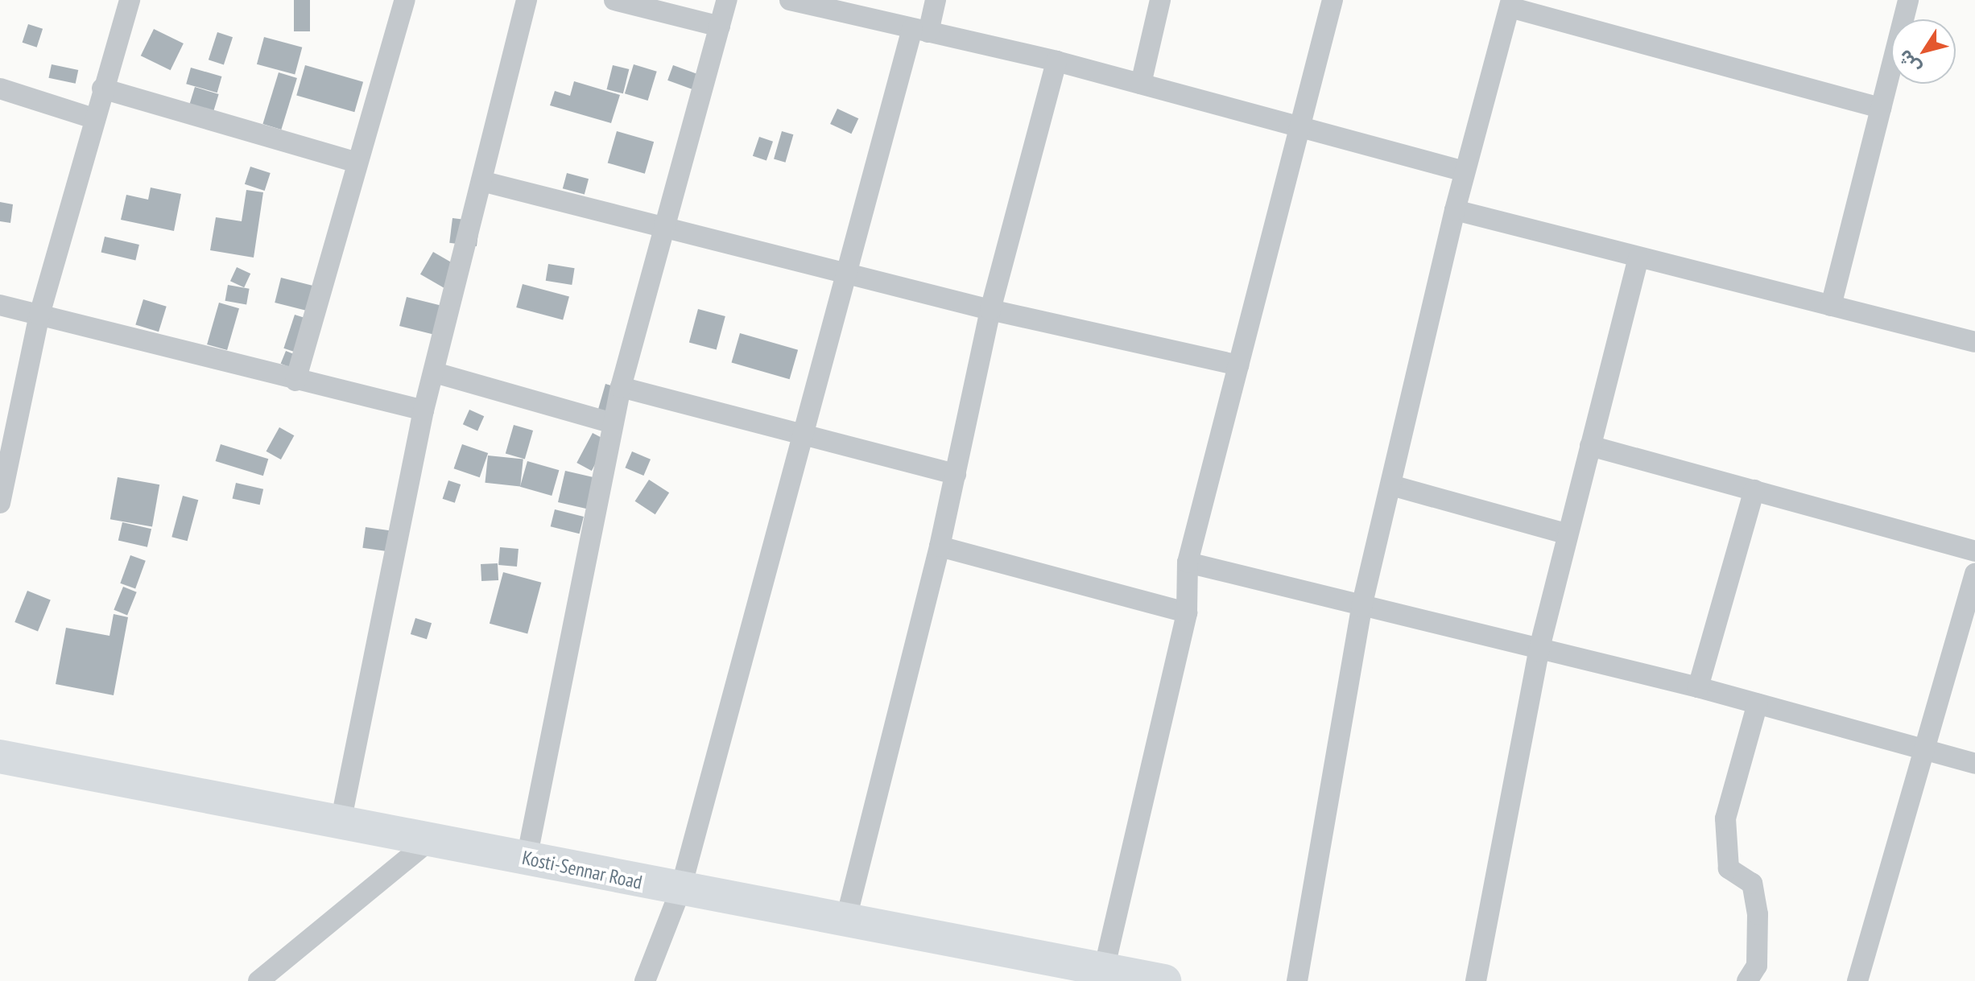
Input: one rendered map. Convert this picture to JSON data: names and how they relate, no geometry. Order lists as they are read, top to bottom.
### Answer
{
  "streets": {
    "highway": ["Kosti-Sennar Road"]
  },
  "north": "bottom left"
}
